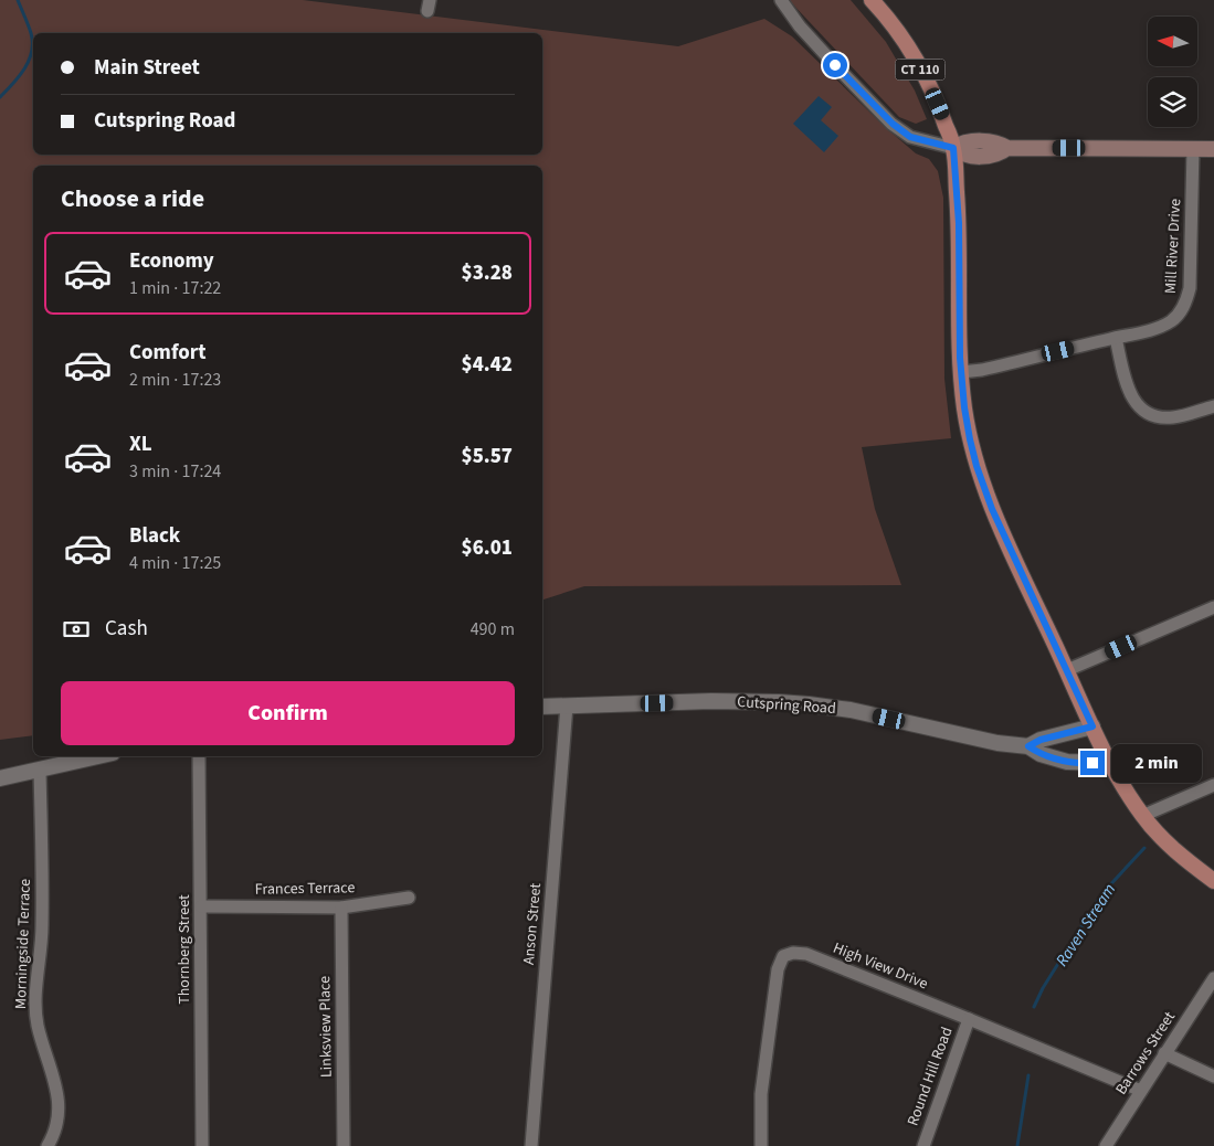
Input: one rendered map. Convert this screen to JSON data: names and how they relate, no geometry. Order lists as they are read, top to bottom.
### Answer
{
  "streets": {
    "main road": ["CT 110"],
    "street": [
      "Mill River Drive",
      "Cutspring Road",
      "Frances Terrace",
      "Anson Street",
      "Morningside Terrace",
      "Thornberg Street",
      "High View Drive",
      "Linksview Place",
      "Barrows Street",
      "Round Hill Road"
    ]
  },
  "crossings": [
    ["Cutspring Road", "Anson Street"],
    ["Frances Terrace", "Thornberg Street"],
    ["Frances Terrace", "Linksview Place"],
    ["High View Drive", "Barrows Street"],
    ["High View Drive", "Round Hill Road"]
  ],
  "water": ["Raven Stream"],
  "north": "left",
  "page": {
    "banner": ["Main Street", "Cutspring Road"],
    "heading": "Choose a ride",
    "list": [
      {
        "name": "Economy",
        "note": "1 min · 17:22",
        "value": "$3.28"
      },
      {
        "name": "Comfort",
        "note": "2 min · 17:23",
        "value": "$4.42"
      },
      {
        "name": "XL",
        "note": "3 min · 17:24",
        "value": "$5.57"
      },
      {
        "name": "Black",
        "note": "4 min · 17:25",
        "value": "$6.01"
      }
    ],
    "pay": ["Cash", "490 m"],
    "buttons": "Confirm",
    "bubble": "2 min"
  }
}
